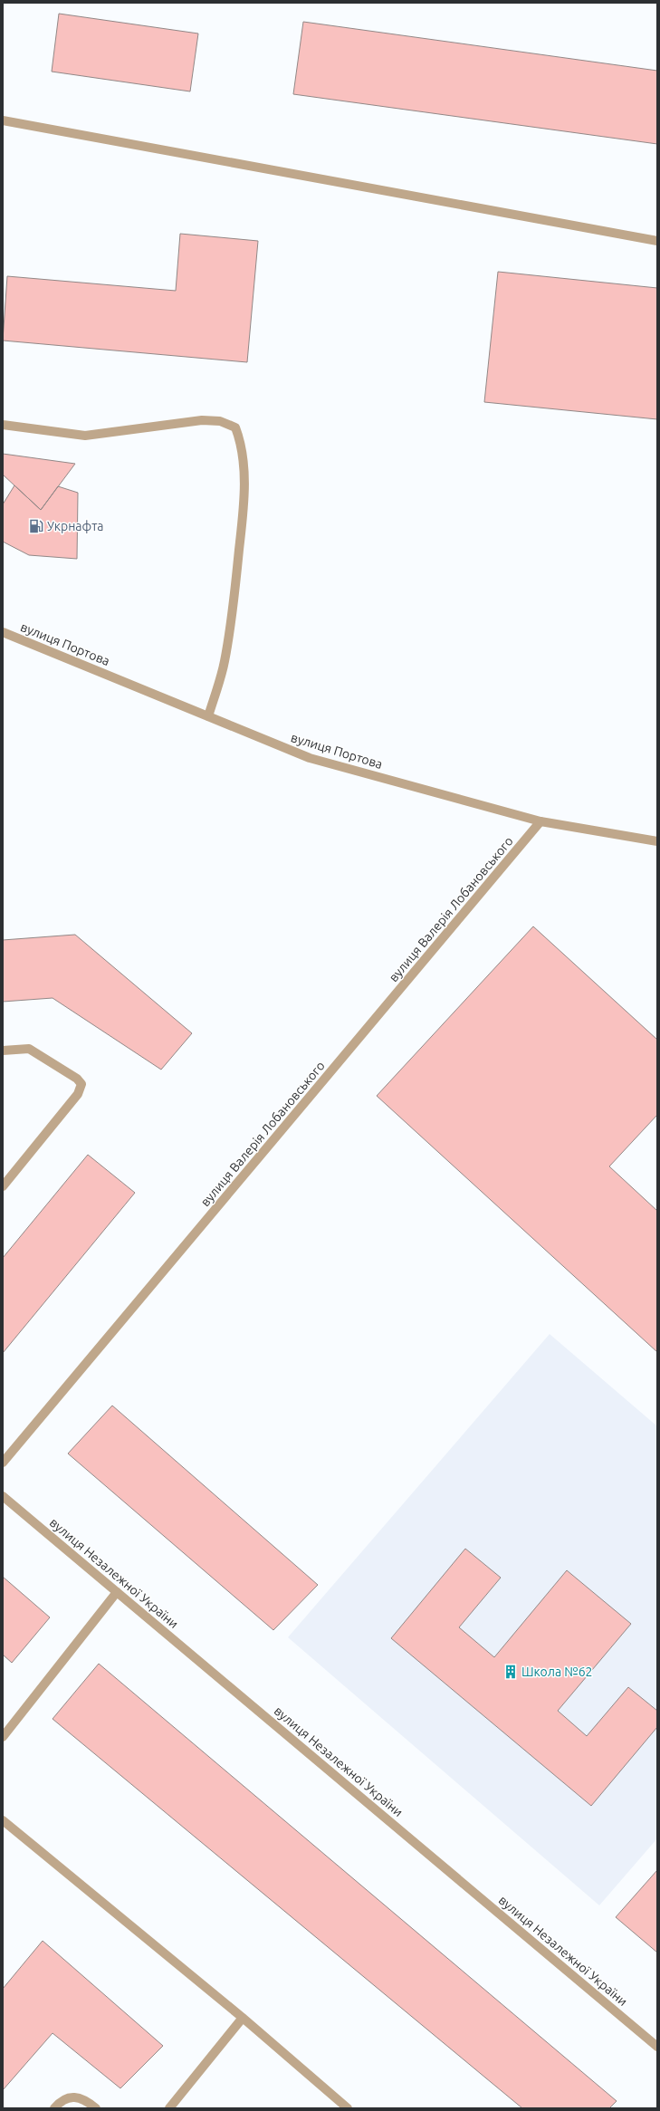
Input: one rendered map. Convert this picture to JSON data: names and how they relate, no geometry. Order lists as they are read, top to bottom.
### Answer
{
  "streets": {
    "street": ["вулиця Портова", "вулиця Валерія Лобановського", "вулиця Незалежної України"]
  },
  "crossings": [
    ["вулиця Портова", "вулиця Валерія Лобановського"]
  ],
  "places": {
    "fuel station": ["Укрнафта"],
    "building": ["Школа №62"]
  }
}
